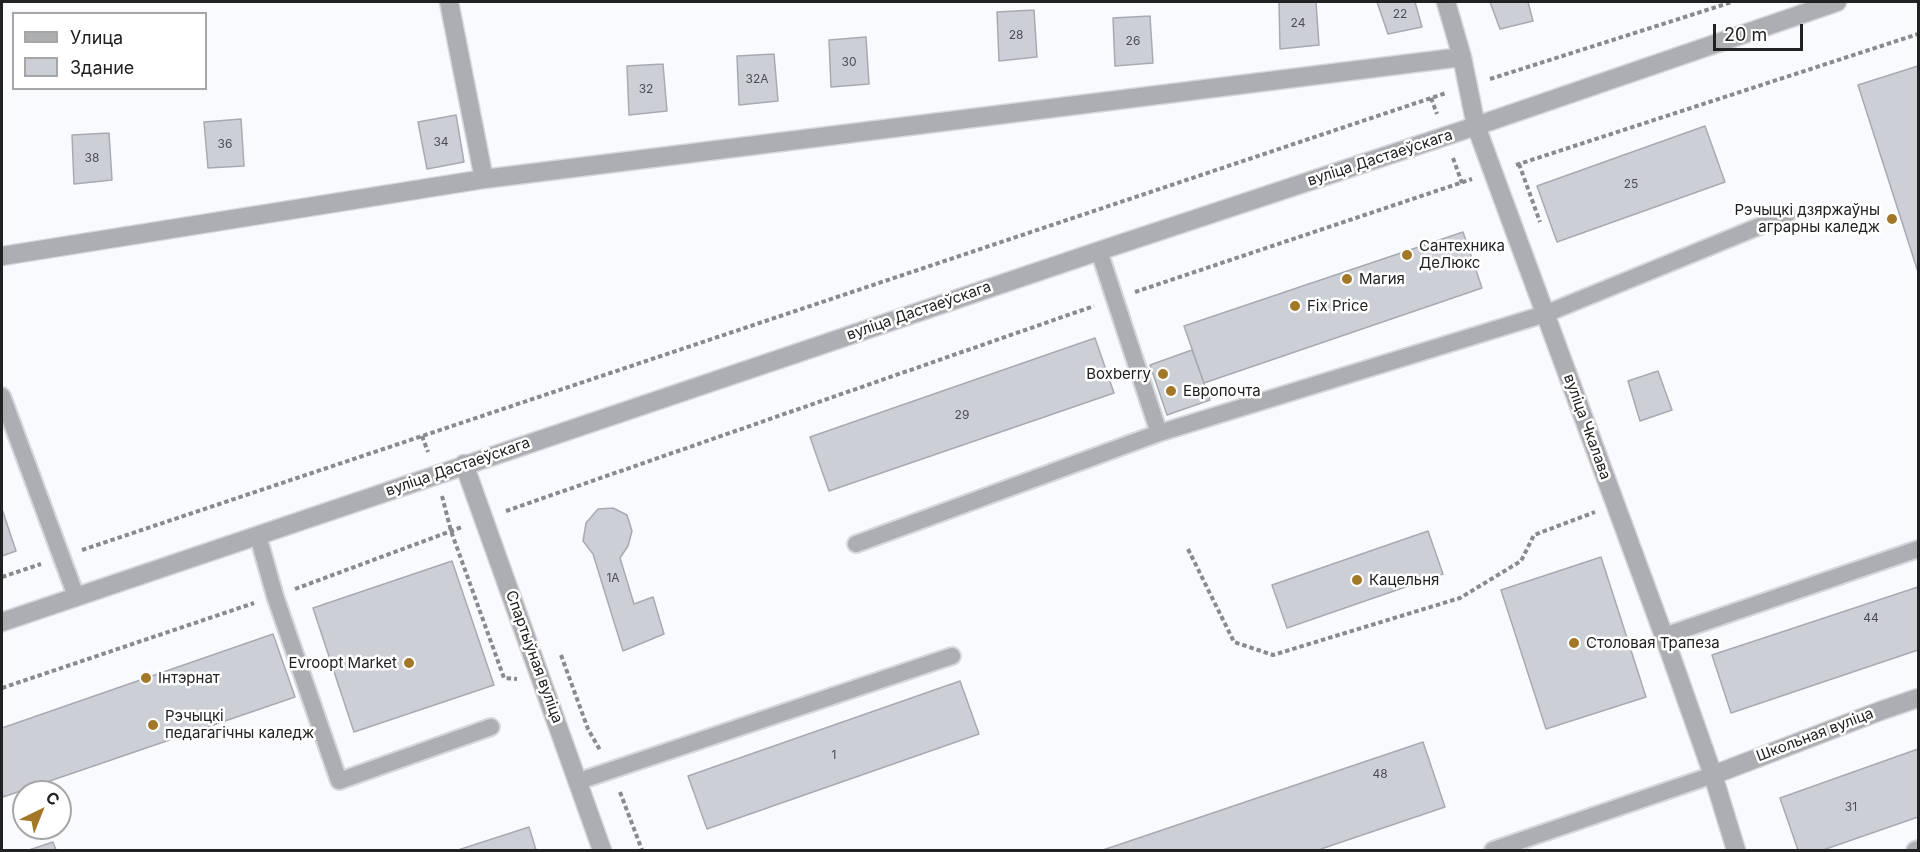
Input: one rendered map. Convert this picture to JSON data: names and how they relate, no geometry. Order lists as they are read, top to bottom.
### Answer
{
  "streets": {
    "street": [
      "вуліца Дастаеўскага",
      "вуліца Чкалава",
      "Спартыўная вуліца",
      "Школьная вуліца"
    ]
  },
  "crossings": [
    ["вуліца Дастаеўскага", "вуліца Чкалава"],
    ["вуліца Дастаеўскага", "Спартыўная вуліца"],
    ["вуліца Чкалава", "Школьная вуліца"]
  ],
  "places": [
    "Рэчыцкі дзяржаўны аграрны каледж",
    "Сантехника ДеЛюкс",
    "Магия",
    "Fix Price",
    "Boxberry",
    "Европочта",
    "Кацельня",
    "Столовая Трапеза",
    "Evroopt Market",
    "Інтэрнат",
    "Рэчыцкі педагагічны каледж"
  ],
  "house_numbers": [
    "22",
    "24",
    "28",
    "26",
    "30",
    "32А",
    "32",
    "34",
    "36",
    "38",
    "25",
    "29",
    "1А",
    "44",
    "1",
    "48",
    "31"
  ],
  "legend": ["Улица", "Здание"],
  "scale_bar": "20 m",
  "north": "top right"
}
